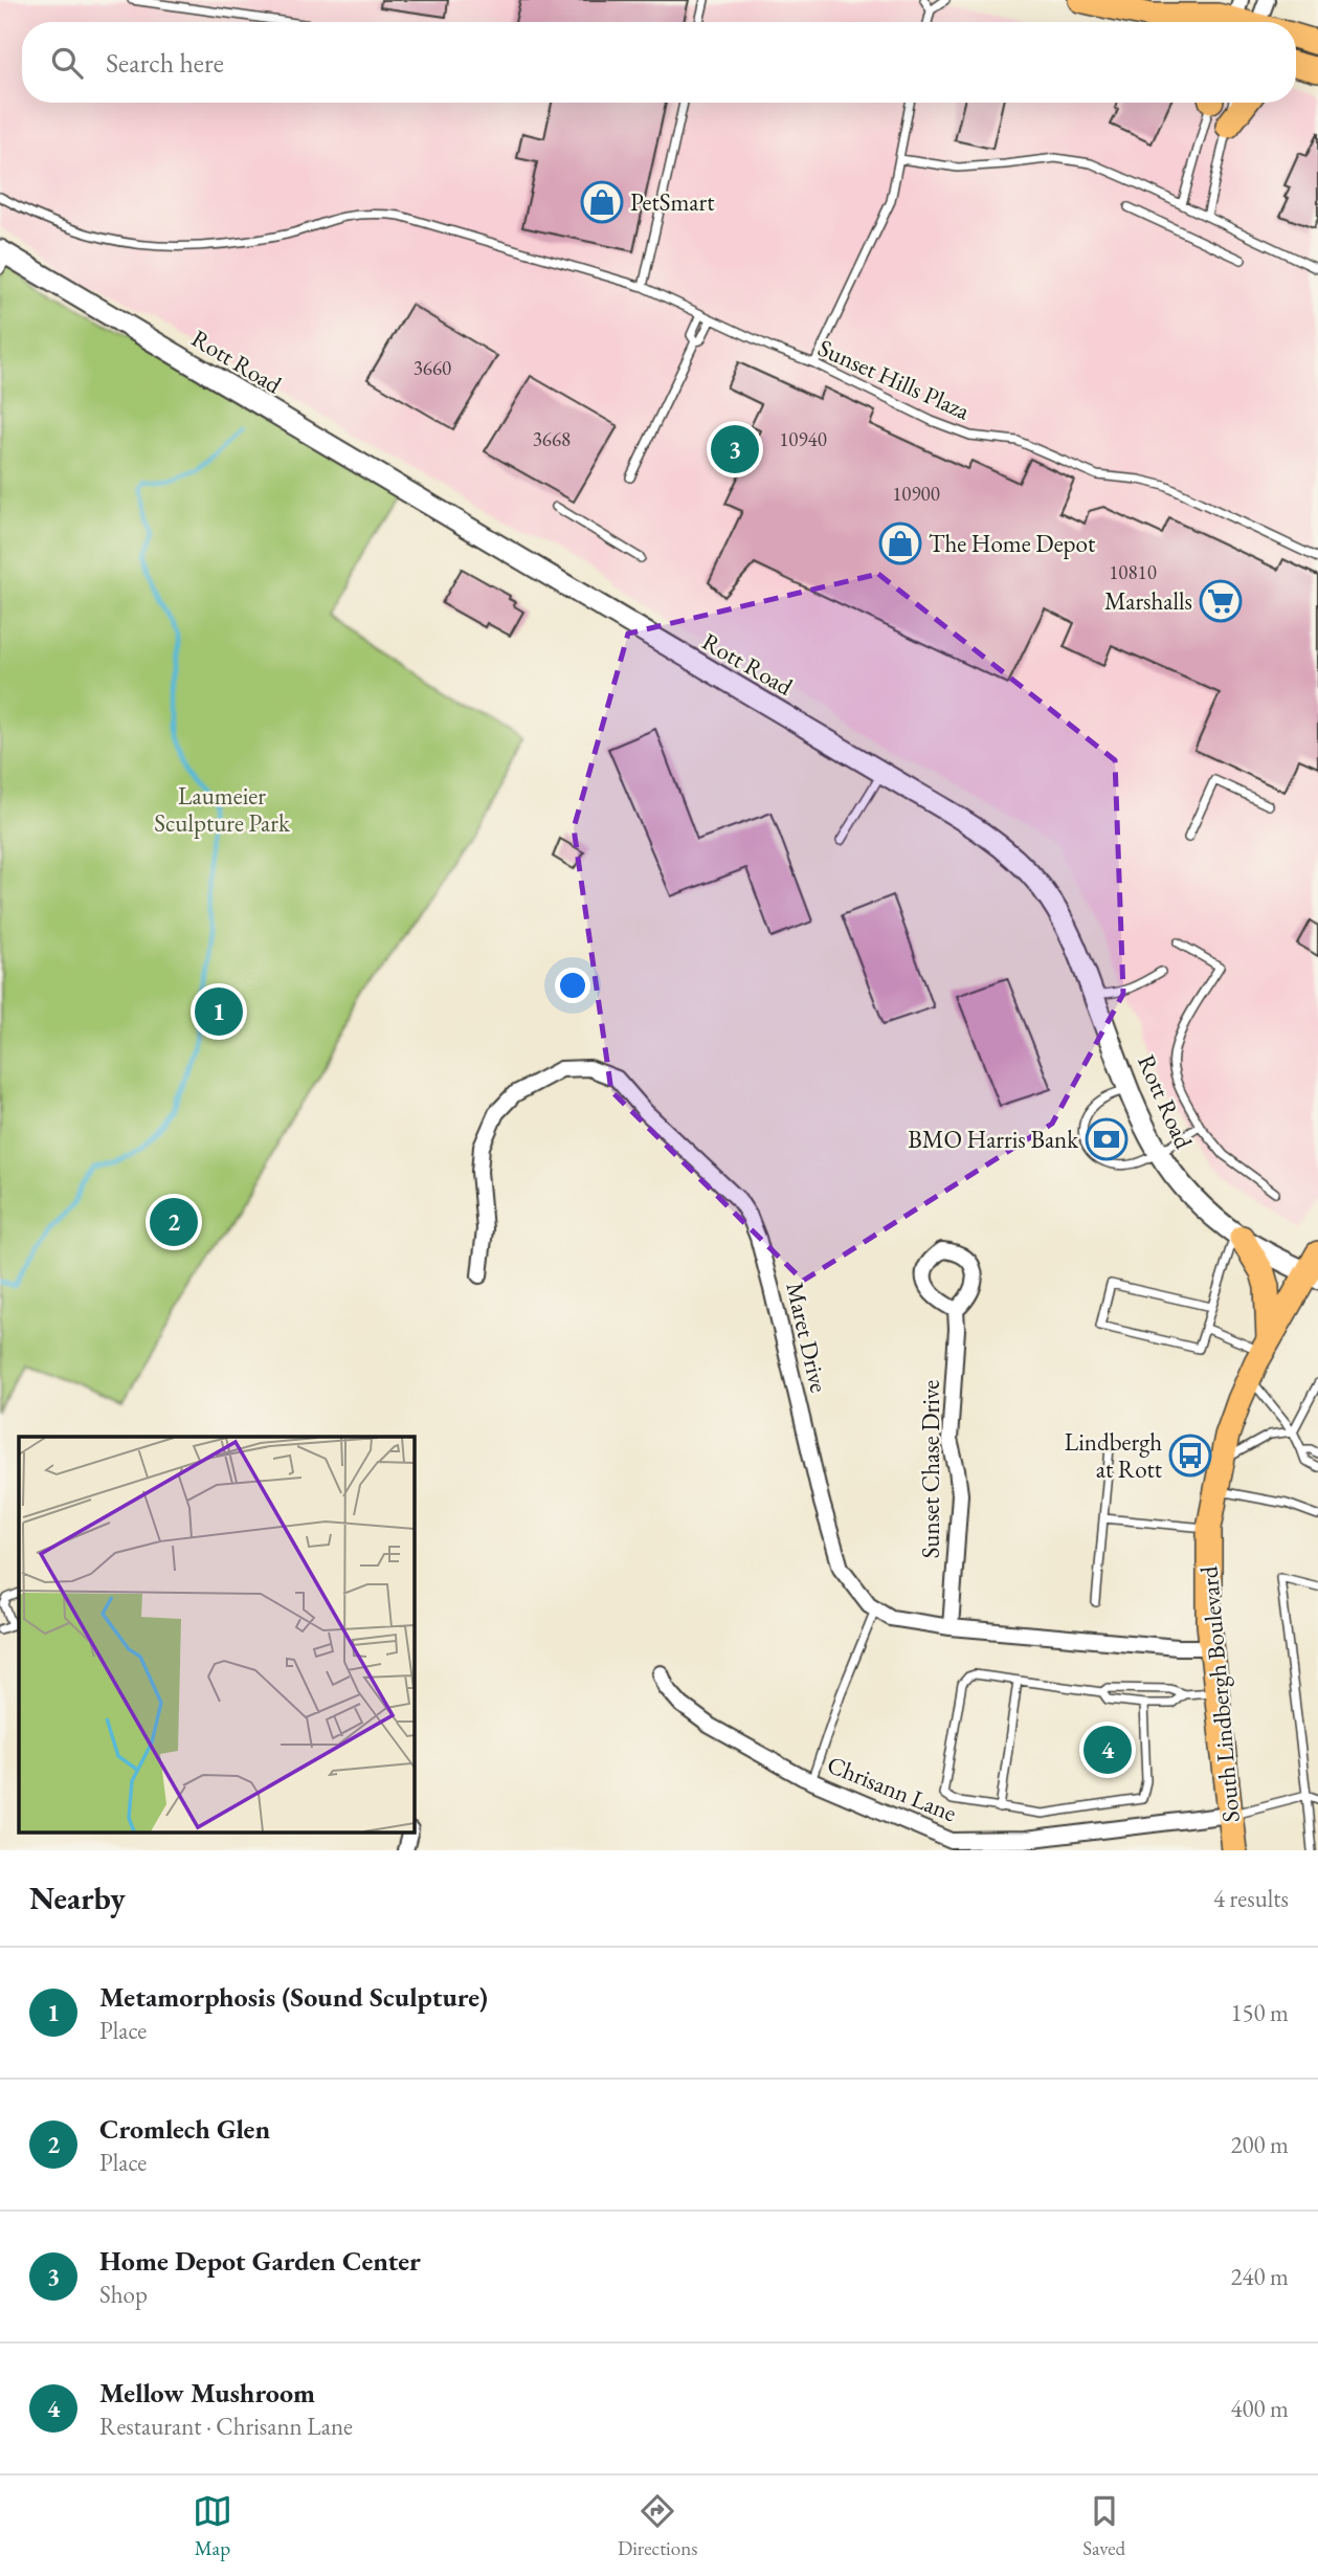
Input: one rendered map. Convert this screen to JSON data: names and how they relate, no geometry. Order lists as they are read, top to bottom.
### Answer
{
  "streets": {
    "main road": ["South Lindbergh Boulevard"],
    "street": [
      "Rott Road",
      "Maret Drive",
      "Sunset Chase Drive",
      "Chrisann Lane"
    ],
    "lane": ["Sunset Hills Plaza"]
  },
  "crossings": [
    ["Rott Road", "South Lindbergh Boulevard"],
    ["South Lindbergh Boulevard", "Chrisann Lane"]
  ],
  "parks": ["Laumeier Sculpture Park"],
  "places": {
    "shop": ["PetSmart", "The Home Depot"],
    "supermarket": ["Marshalls"],
    "bank": ["BMO Harris Bank"],
    "bus stop": ["Lindbergh at Rott"]
  },
  "house_numbers": [
    "3660",
    "3668",
    "10940",
    "10900",
    "10810"
  ],
  "page": {
    "search": "Search here",
    "pins": [
      "3",
      "1",
      "2",
      "4"
    ],
    "heading": ["Nearby", "4 results"],
    "list": [
      {
        "mark": "1",
        "name": "Metamorphosis (Sound Sculpture)",
        "note": "Place",
        "value": "150 m"
      },
      {
        "mark": "2",
        "name": "Cromlech Glen",
        "note": "Place",
        "value": "200 m"
      },
      {
        "mark": "3",
        "name": "Home Depot Garden Center",
        "note": "Shop",
        "value": "240 m"
      },
      {
        "mark": "4",
        "name": "Mellow Mushroom",
        "note": "Restaurant · Chrisann Lane",
        "value": "400 m"
      }
    ],
    "nav": ["Map", "Directions", "Saved"]
  }
}
